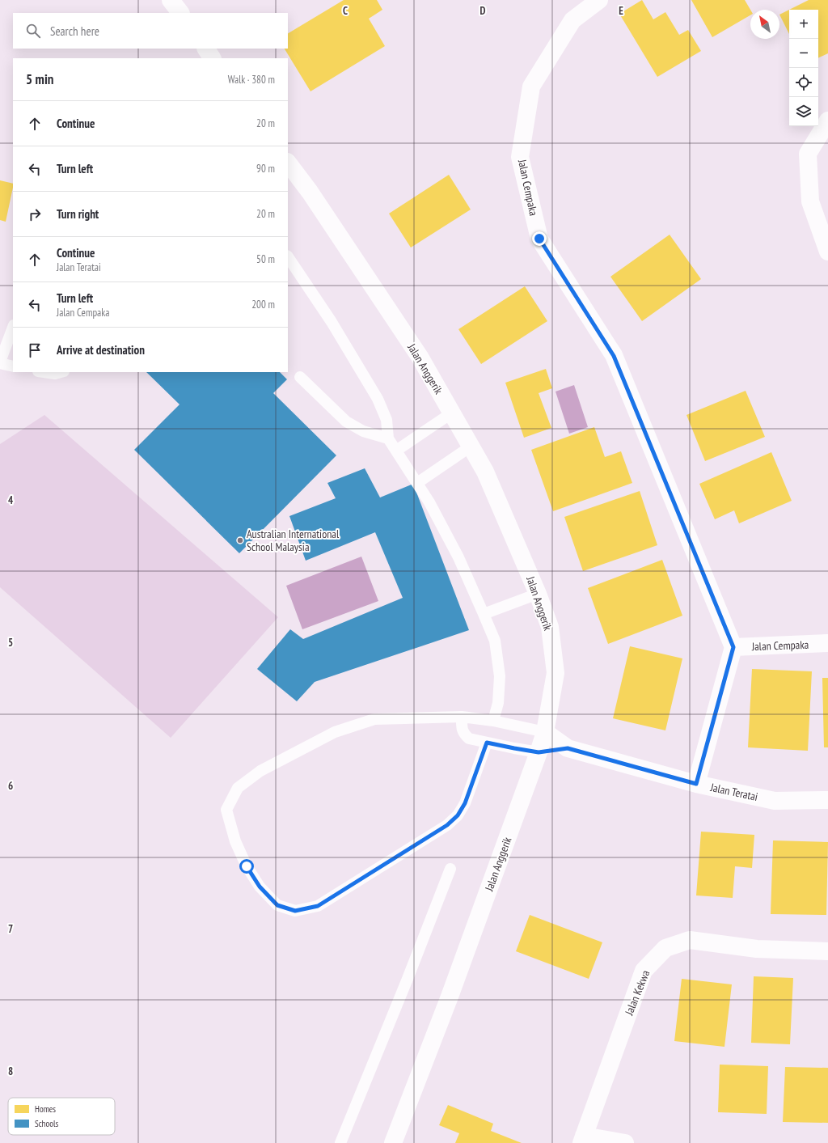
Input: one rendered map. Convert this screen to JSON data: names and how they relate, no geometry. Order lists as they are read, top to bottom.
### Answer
{
  "streets": {
    "street": [
      "Jalan Cempaka",
      "Jalan Anggerik",
      "Jalan Teratai",
      "Jalan Kekwa"
    ]
  },
  "crossings": [
    ["Jalan Anggerik", "Jalan Teratai"]
  ],
  "places": ["Australian International School Malaysia"],
  "legend": ["Homes", "Schools"],
  "north": "top left",
  "page": {
    "map_buttons": ["+", "−"],
    "search": "Search here",
    "heading": ["5 min", "Walk · 380 m"],
    "list": [
      ["Continue", "20 m"],
      ["Turn left", "90 m"],
      ["Turn right", "20 m"],
      ["Continue", "Jalan Teratai", "50 m"],
      ["Turn left", "Jalan Cempaka", "200 m"],
      "Arrive at destination"
    ]
  },
  "grid": {
    "columns": ["C", "D", "E"],
    "rows": [
      "4",
      "5",
      "6",
      "7",
      "8"
    ]
  }
}
